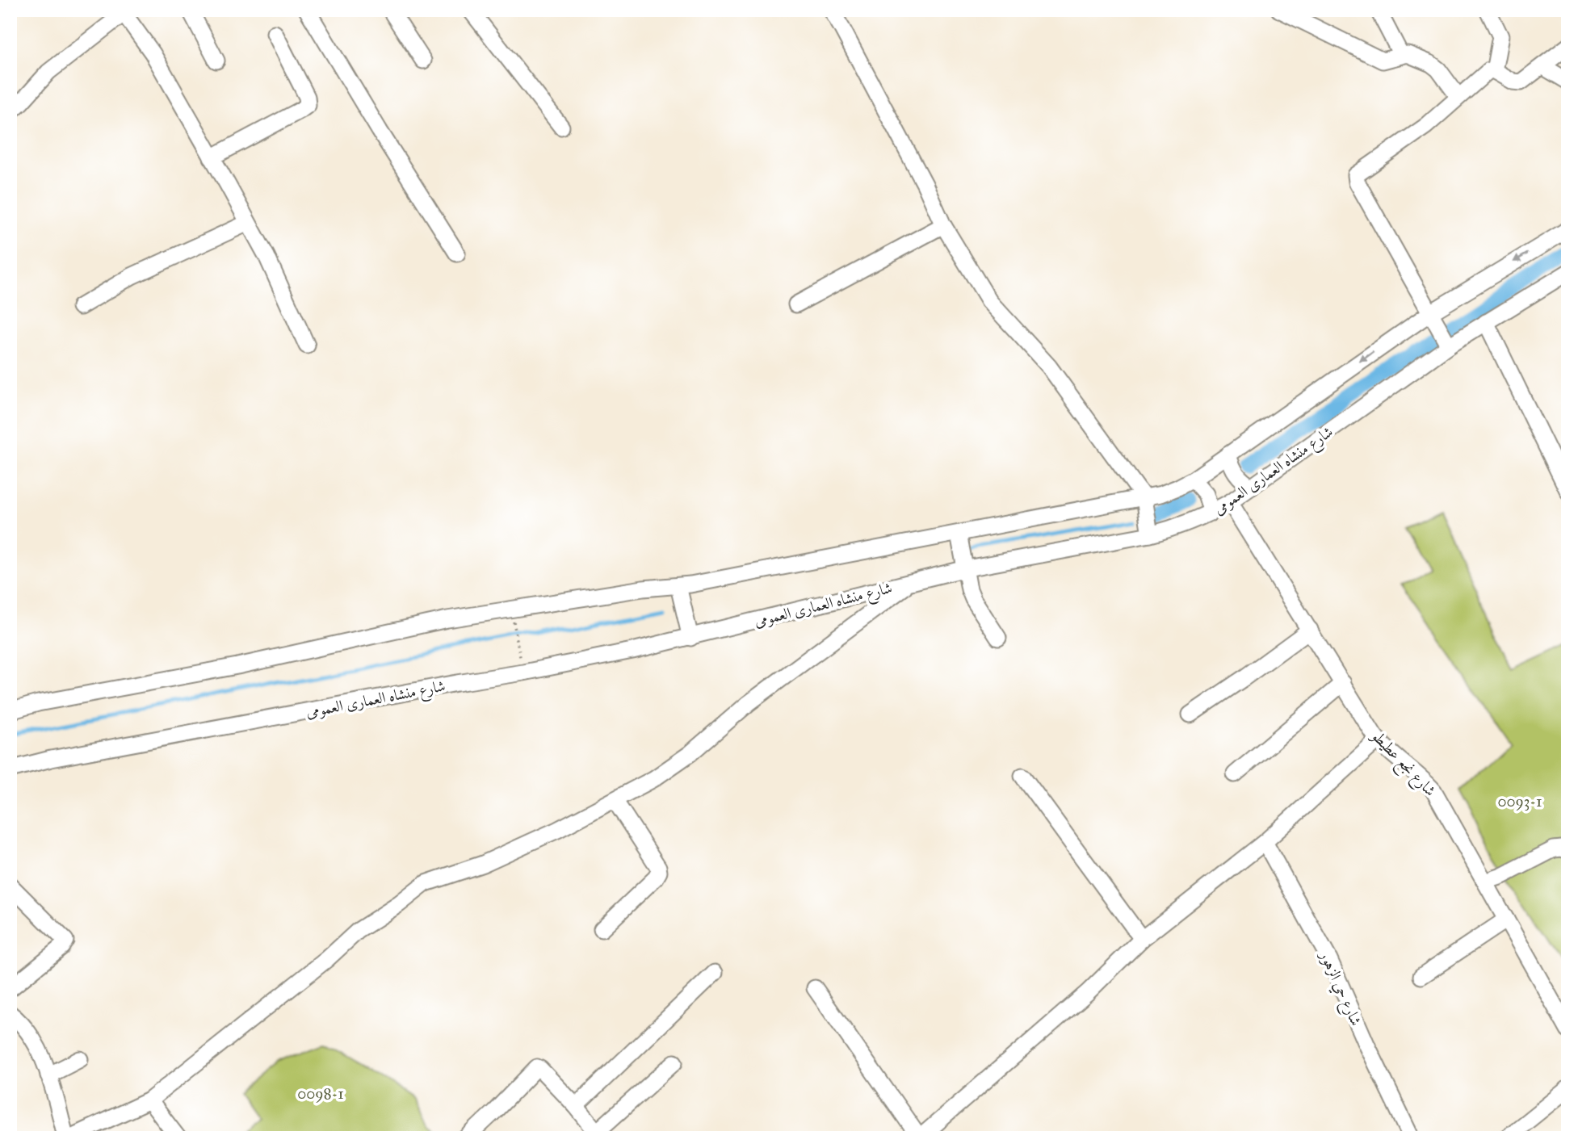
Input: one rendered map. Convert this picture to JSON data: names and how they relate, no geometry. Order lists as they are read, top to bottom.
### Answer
{
  "streets": {
    "street": ["شارع منشاه العمارى العمومى", "شارع نجع عطيطو", "شارع حي الزهور"]
  },
  "crossings": [
    ["شارع منشاه العمارى العمومى", "شارع نجع عطيطو"]
  ],
  "parks": ["0093-1", "0098-1"]
}
